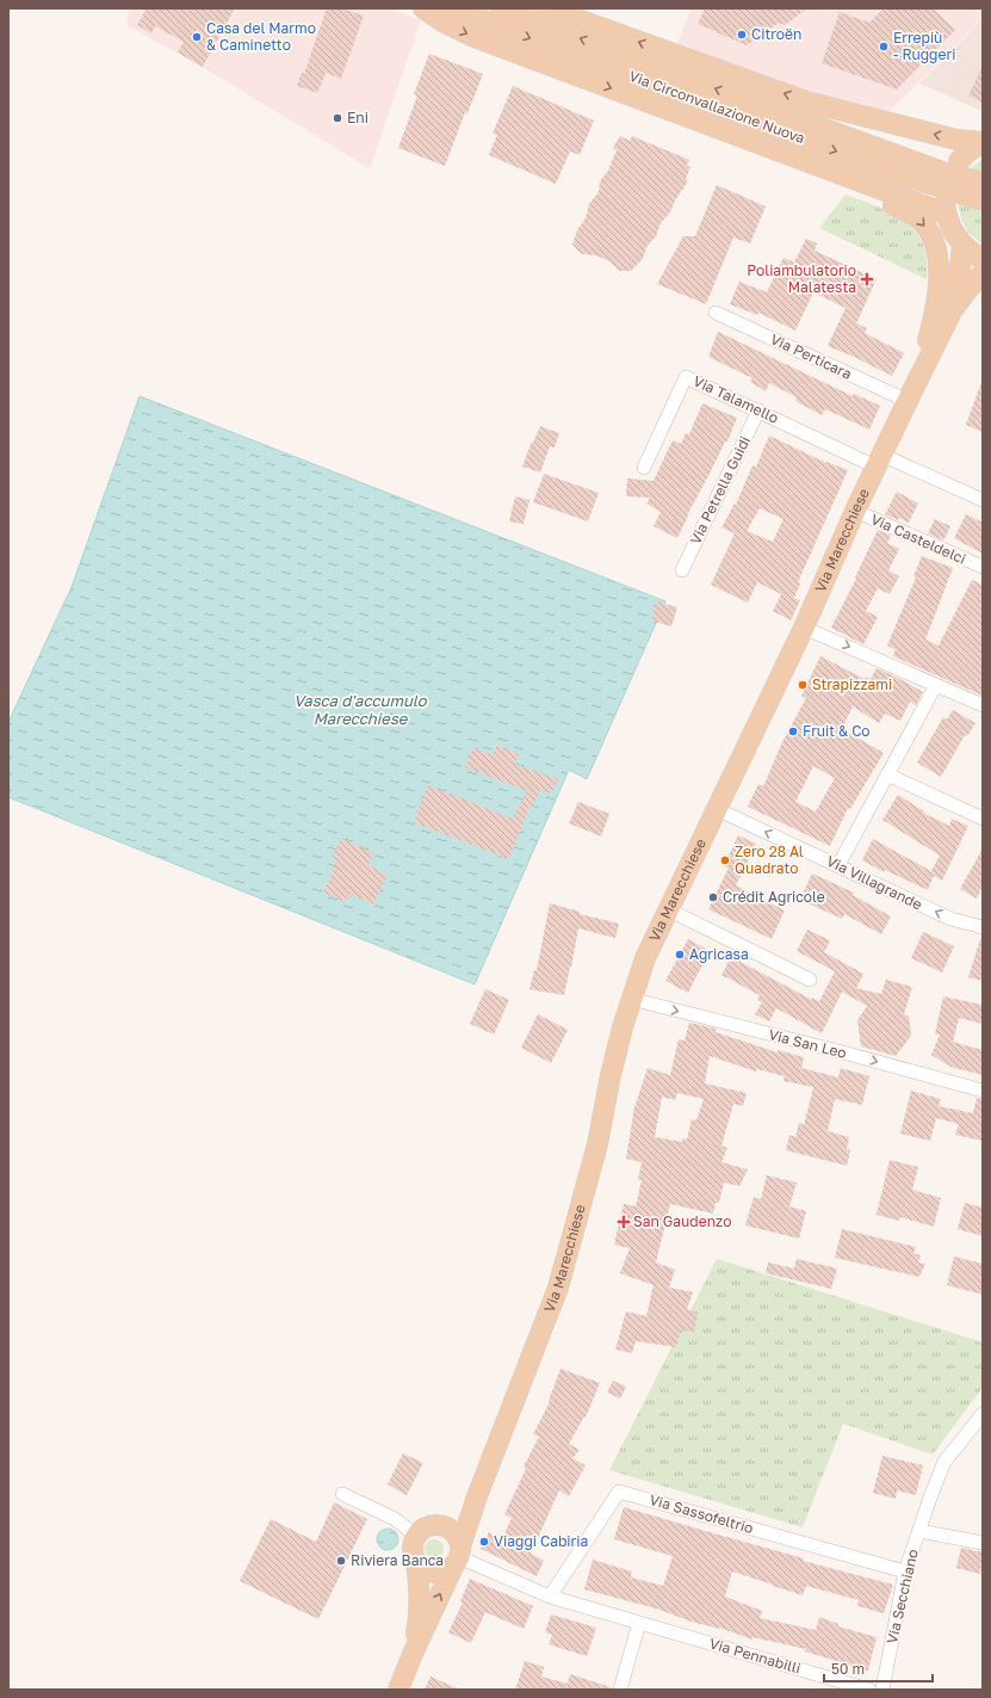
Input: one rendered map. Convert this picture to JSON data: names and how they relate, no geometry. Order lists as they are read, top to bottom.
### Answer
{
  "streets": {
    "main road": ["Via Circonvallazione Nuova", "Via Marecchiese"],
    "street": [
      "Via Perticara",
      "Via Talamello",
      "Via Petrella Guidi",
      "Via Casteldelci",
      "Via Villagrande",
      "Via San Leo",
      "Via Sassofeltrio",
      "Via Secchiano",
      "Via Pennabilli"
    ]
  },
  "crossings": [
    ["Via Perticara", "Via Marecchiese"],
    ["Via Talamello", "Via Petrella Guidi"],
    ["Via Talamello", "Via Marecchiese"],
    ["Via Casteldelci", "Via Marecchiese"],
    ["Via Marecchiese", "Via Villagrande"],
    ["Via Marecchiese", "Via San Leo"],
    ["Via Marecchiese", "Via Pennabilli"],
    ["Via Sassofeltrio", "Via Secchiano"],
    ["Via Sassofeltrio", "Via Pennabilli"]
  ],
  "water": ["Vasca d'accumulo Marecchiese"],
  "places": {
    "other": [
      "Citroën",
      "Casa del Marmo & Caminetto",
      "Errepiù - Ruggeri",
      "Eni",
      "Strapizzami",
      "Fruit & Co",
      "Zero 28 Al Quadrato",
      "Crédit Agricole",
      "Agricasa",
      "Viaggi Cabiria",
      "Riviera Banca"
    ],
    "health": ["Poliambulatorio Malatesta", "San Gaudenzo"]
  },
  "scale_bar": "50 m"
}
